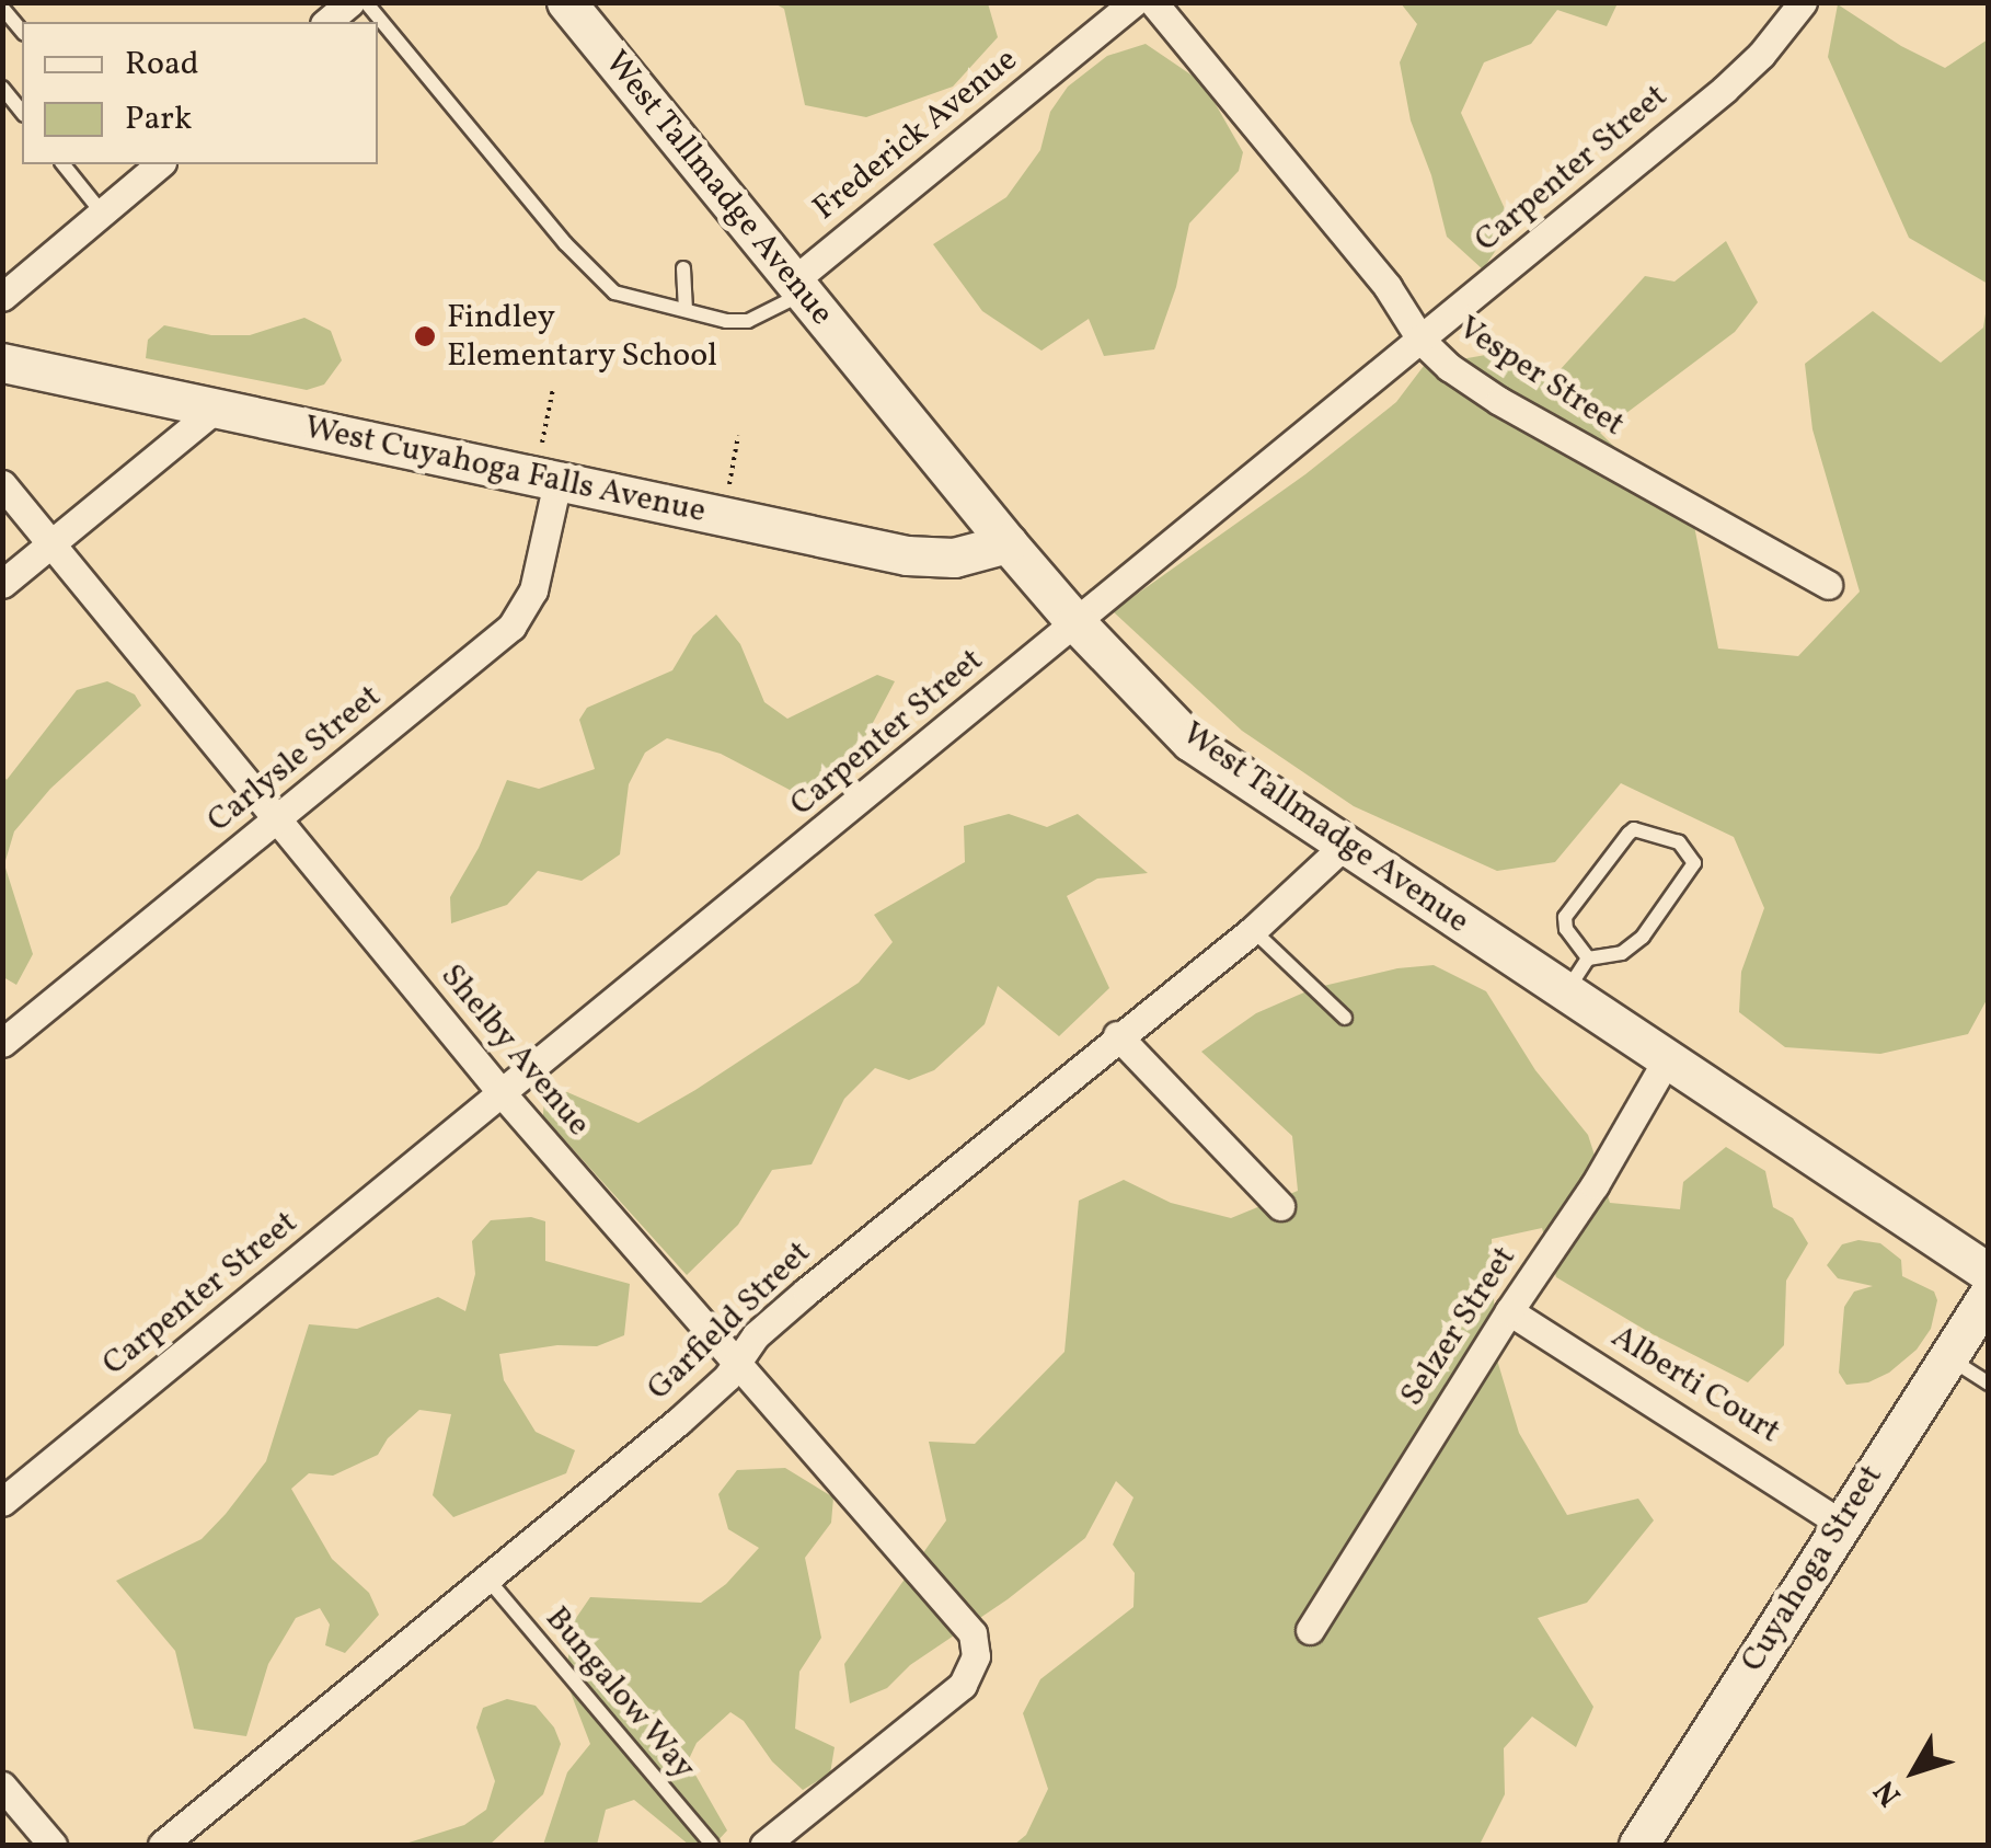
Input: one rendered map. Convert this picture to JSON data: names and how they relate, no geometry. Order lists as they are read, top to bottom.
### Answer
{
  "streets": {
    "main road": ["West Tallmadge Avenue", "West Cuyahoga Falls Avenue", "Cuyahoga Street"],
    "street": [
      "Frederick Avenue",
      "Carpenter Street",
      "Vesper Street",
      "Carlysle Street",
      "Shelby Avenue",
      "Garfield Street",
      "Selzer Street",
      "Alberti Court"
    ],
    "lane": ["Bungalow Way"]
  },
  "crossings": [
    ["Frederick Avenue", "West Tallmadge Avenue"],
    ["Carpenter Street", "West Tallmadge Avenue"],
    ["Carpenter Street", "Vesper Street"],
    ["Carpenter Street", "Shelby Avenue"],
    ["West Tallmadge Avenue", "West Cuyahoga Falls Avenue"],
    ["West Tallmadge Avenue", "Garfield Street"],
    ["West Tallmadge Avenue", "Selzer Street"],
    ["West Cuyahoga Falls Avenue", "Carlysle Street"],
    ["Carlysle Street", "Shelby Avenue"],
    ["Shelby Avenue", "Garfield Street"],
    ["Garfield Street", "Bungalow Way"],
    ["Selzer Street", "Alberti Court"],
    ["Alberti Court", "Cuyahoga Street"]
  ],
  "places": ["Findley Elementary School"],
  "legend": ["Road", "Park"],
  "north": "bottom left"
}
